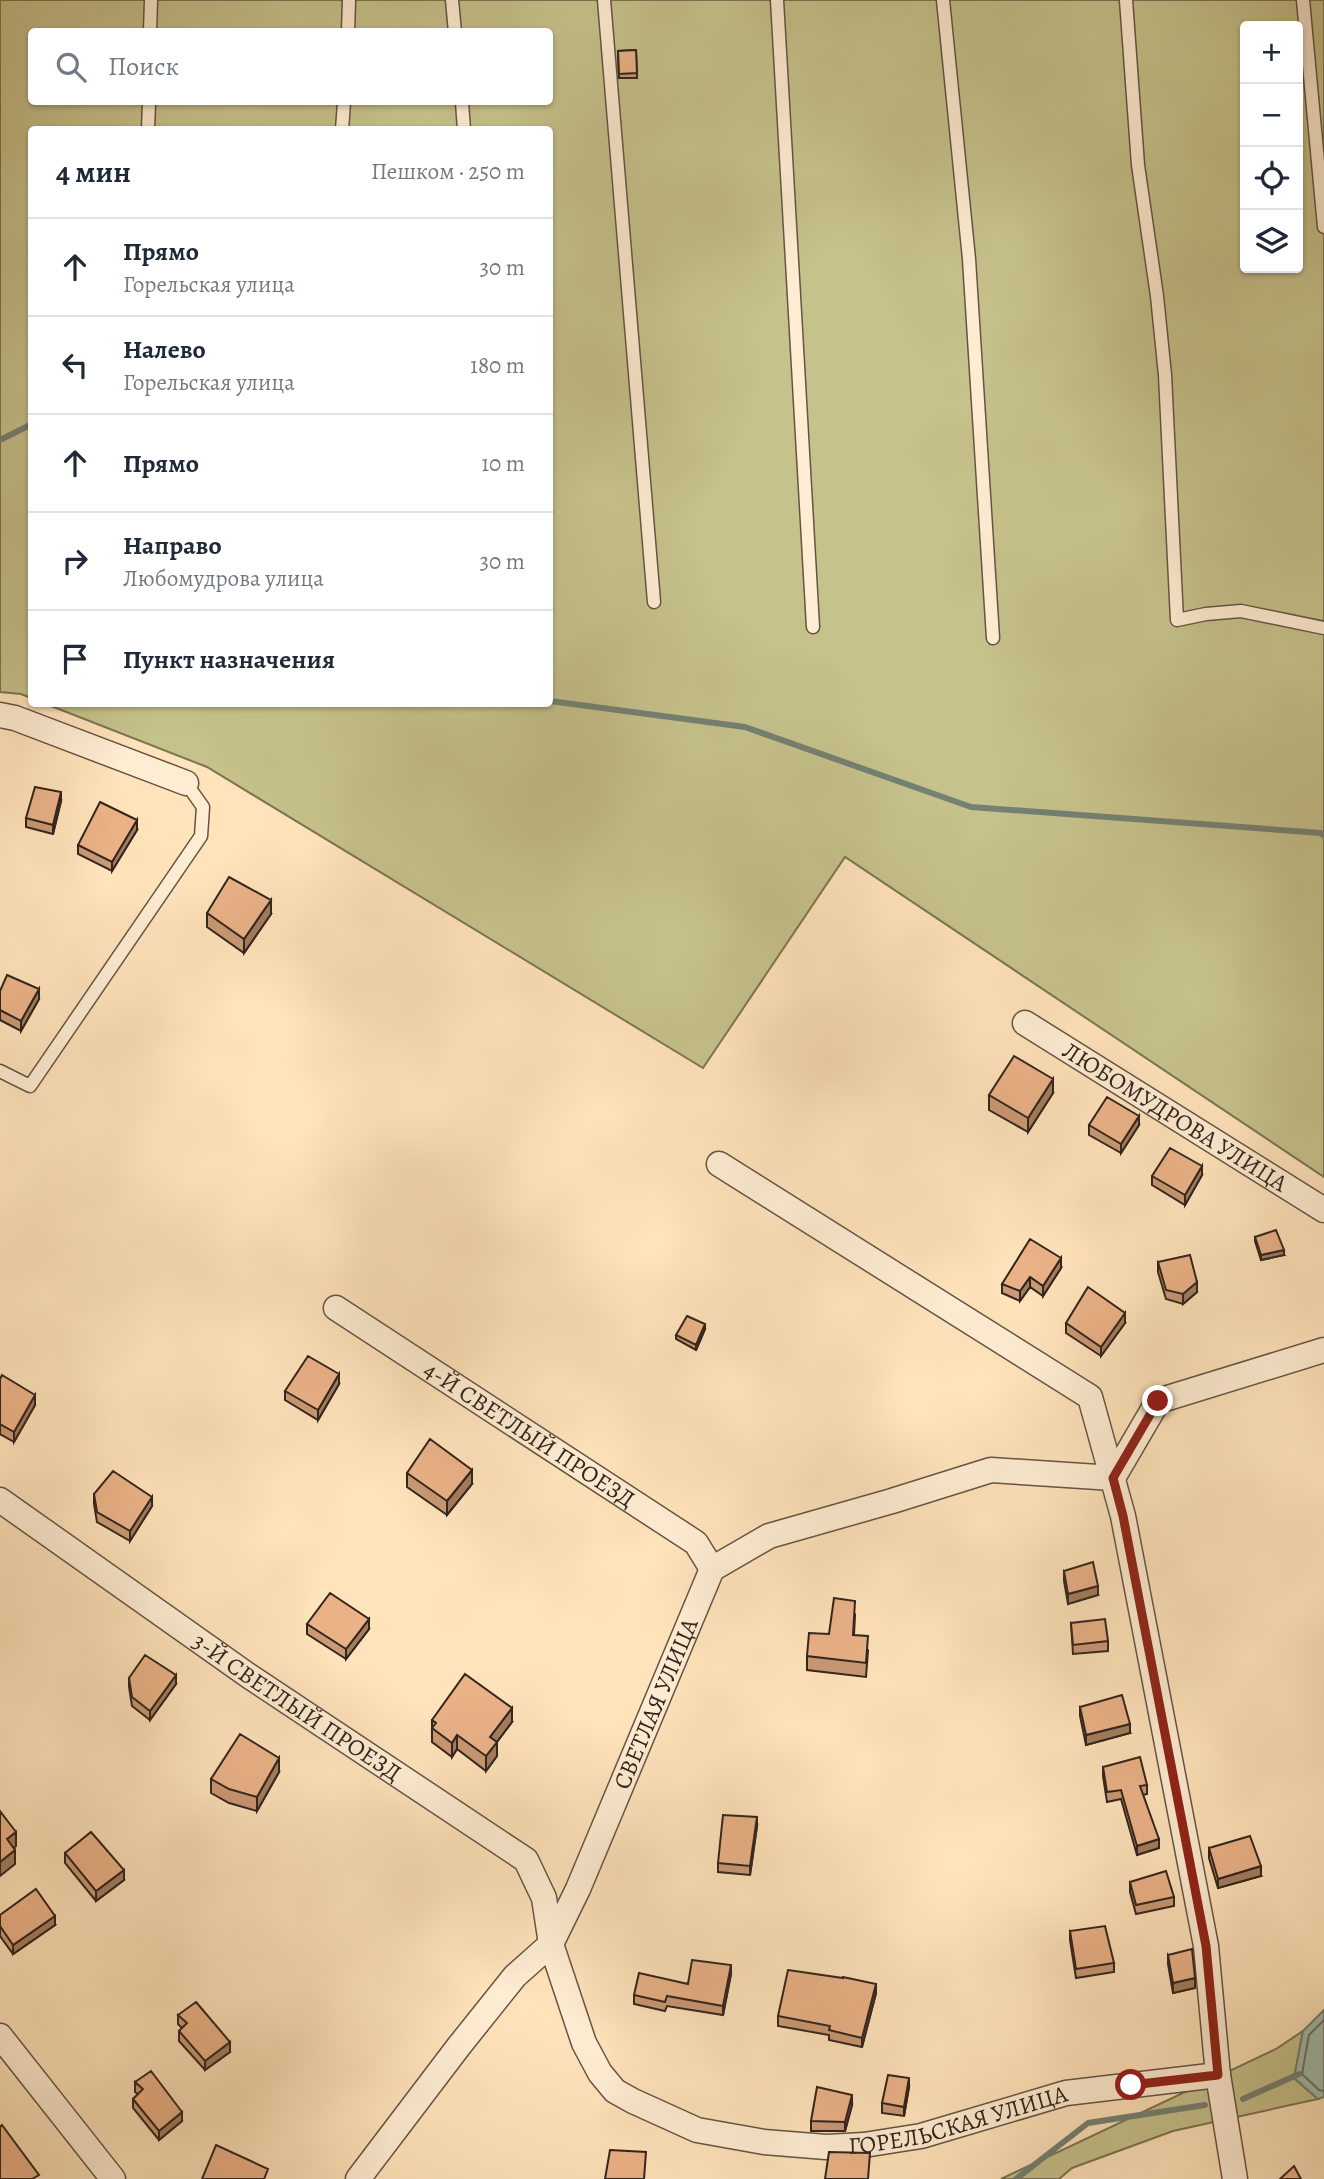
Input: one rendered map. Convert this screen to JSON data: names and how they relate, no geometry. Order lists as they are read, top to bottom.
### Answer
{
  "streets": {
    "street": [
      "ЛЮБОМУДРОВА УЛИЦА",
      "4-Й СВЕТЛЫЙ ПРОЕЗД",
      "СВЕТЛАЯ УЛИЦА",
      "3-Й СВЕТЛЫЙ ПРОЕЗД",
      "ГОРЕЛЬСКАЯ УЛИЦА"
    ]
  },
  "crossings": [
    ["4-Й СВЕТЛЫЙ ПРОЕЗД", "СВЕТЛАЯ УЛИЦА"],
    ["СВЕТЛАЯ УЛИЦА", "3-Й СВЕТЛЫЙ ПРОЕЗД"],
    ["3-Й СВЕТЛЫЙ ПРОЕЗД", "ГОРЕЛЬСКАЯ УЛИЦА"]
  ],
  "page": {
    "map_buttons": ["+", "−"],
    "search": "Поиск",
    "heading": ["4 мин", "Пешком · 250 m"],
    "list": [
      ["Прямо", "Горельская улица", "30 m"],
      ["Налево", "Горельская улица", "180 m"],
      ["Прямо", "10 m"],
      ["Направо", "Любомудрова улица", "30 m"],
      "Пункт назначения"
    ]
  }
}
